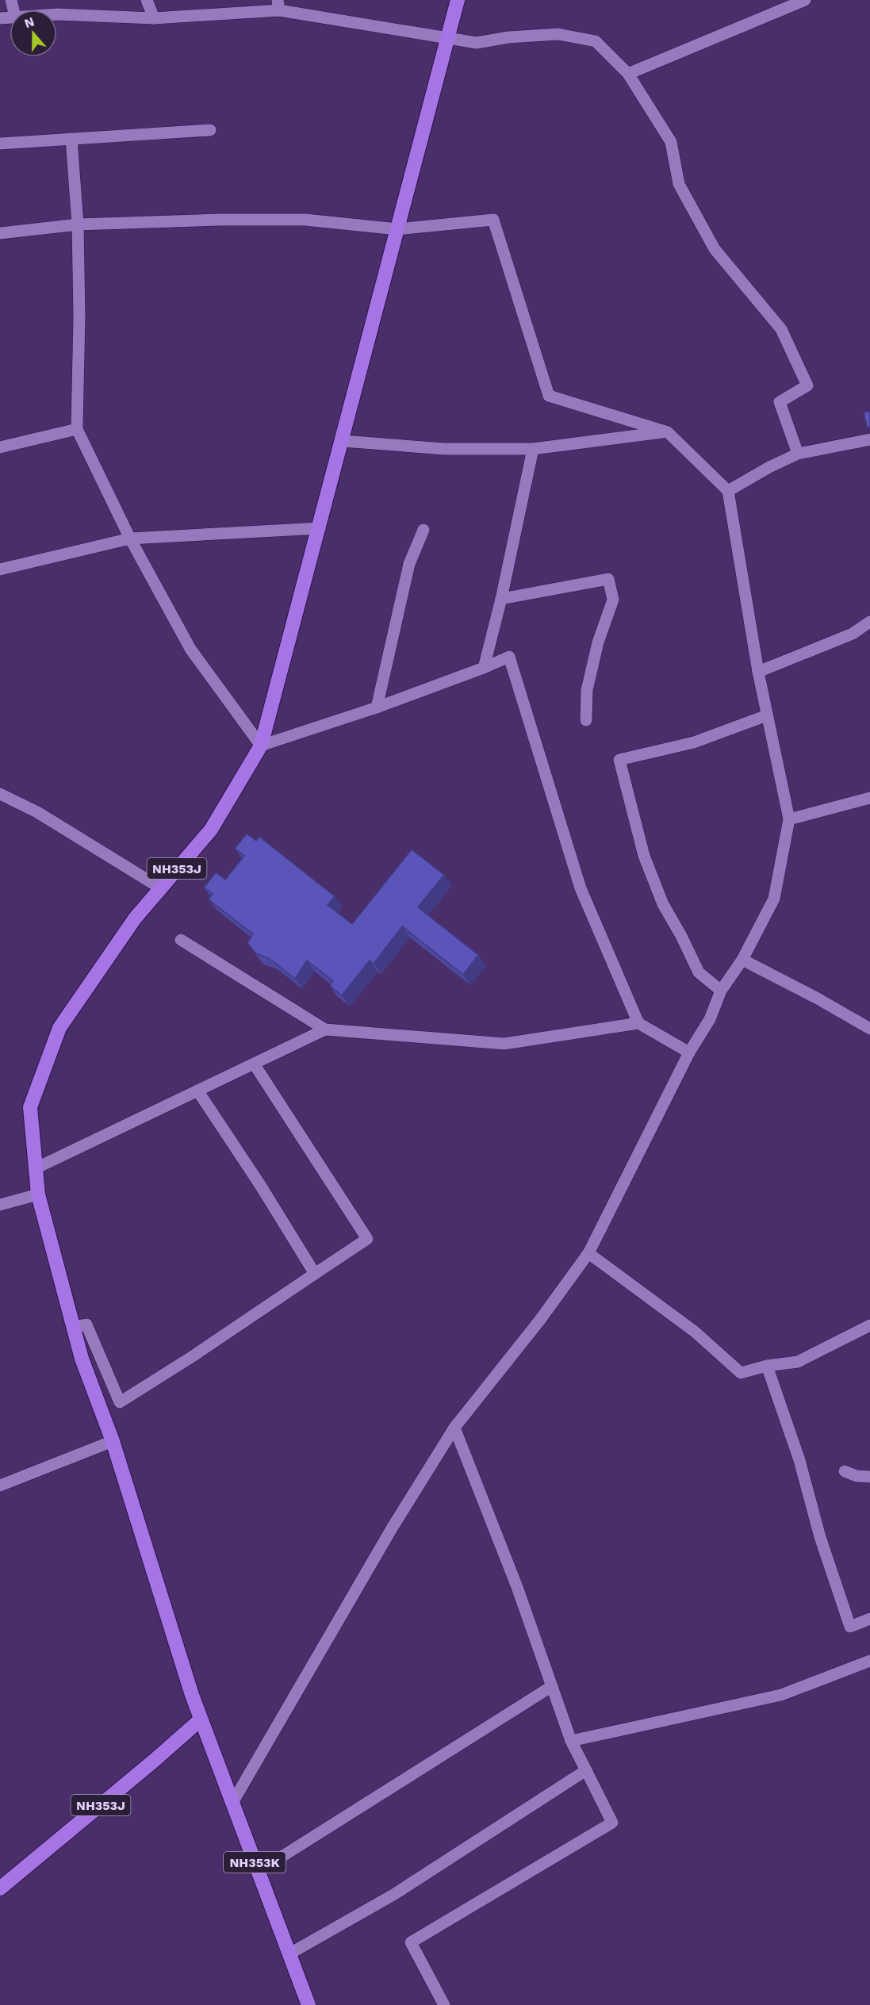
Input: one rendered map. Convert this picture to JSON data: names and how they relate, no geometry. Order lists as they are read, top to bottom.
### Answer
{
  "streets": {
    "highway": ["NH353J", "NH353K"]
  },
  "crossings": [
    ["NH353J", "NH353K"]
  ],
  "north": "top"
}
